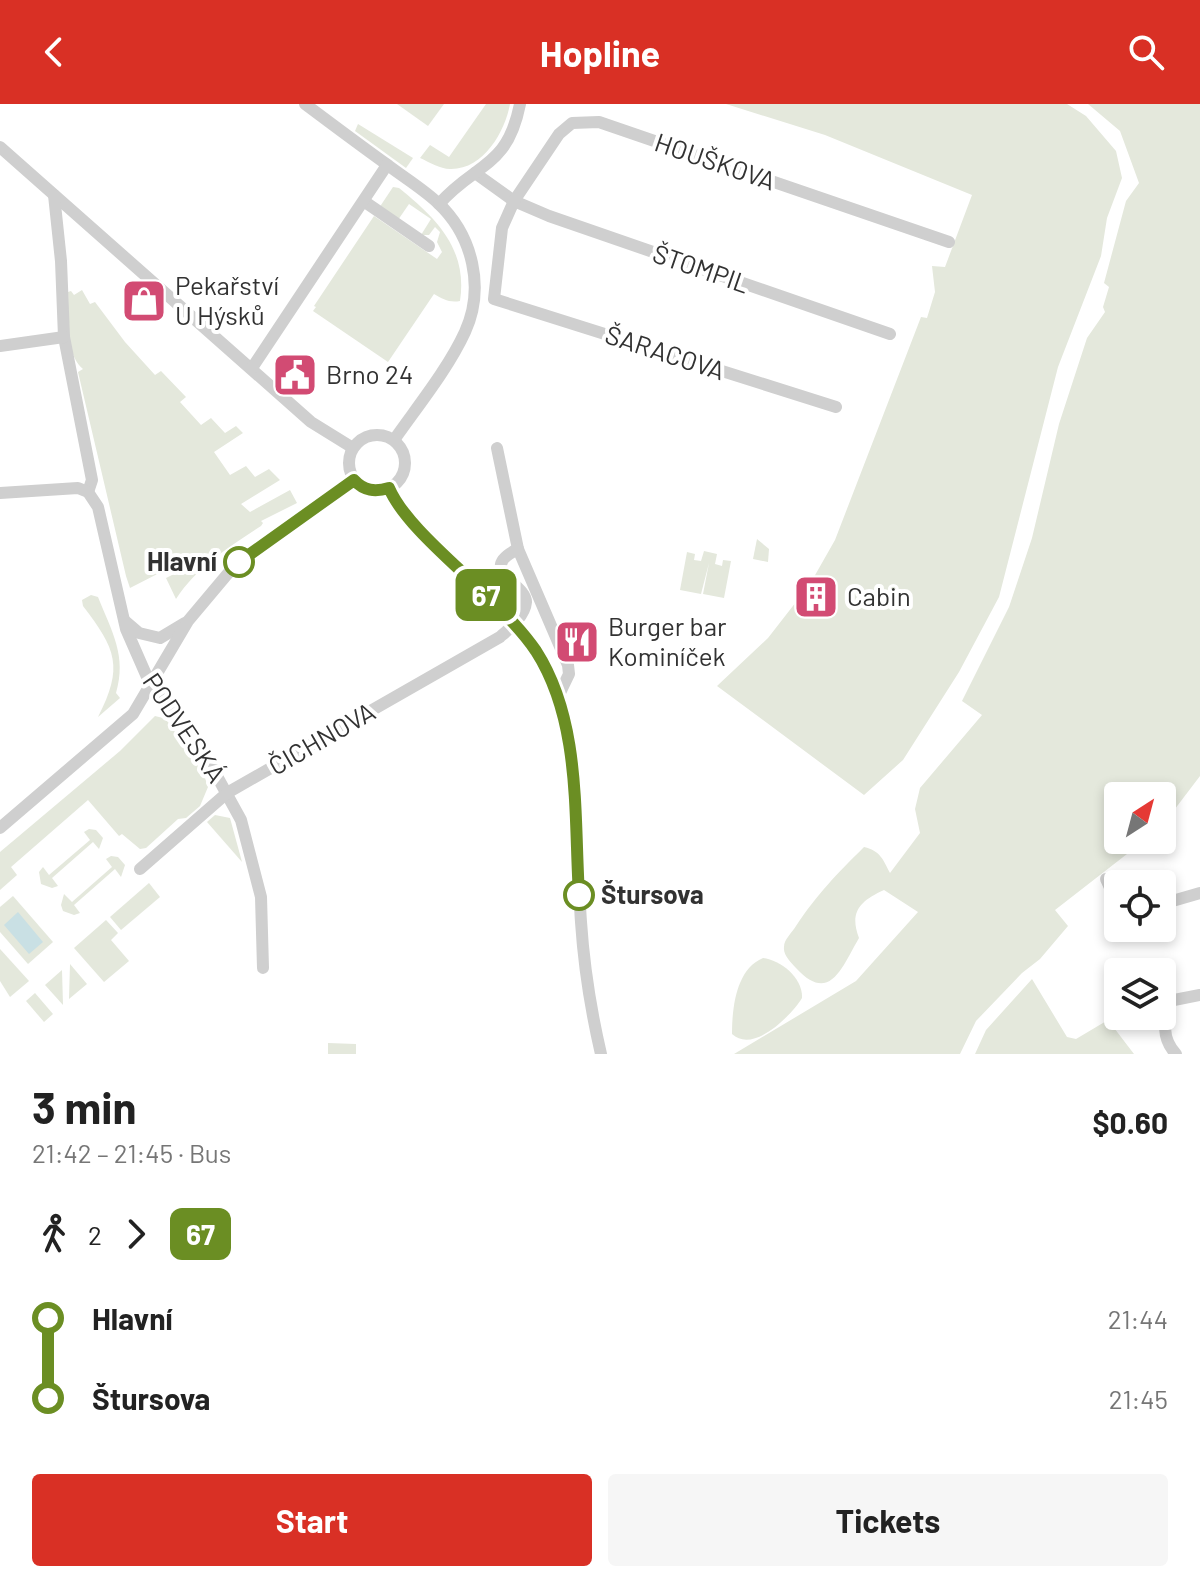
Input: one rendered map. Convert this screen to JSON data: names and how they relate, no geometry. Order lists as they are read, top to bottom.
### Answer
{
  "streets": {
    "street": [
      "HOUŠKOVA",
      "ŠTOMPIL",
      "ŠARACOVA",
      "PODVESKÁ",
      "ČICHNOVA"
    ]
  },
  "crossings": [
    ["HOUŠKOVA", "ŠTOMPIL"],
    ["HOUŠKOVA", "ŠARACOVA"],
    ["PODVESKÁ", "ČICHNOVA"]
  ],
  "places": {
    "shop": ["Pekařství U Hýsků"],
    "public building": ["Brno 24"],
    "other": ["Hlavní", "Štursova"],
    "building": ["Cabin"],
    "restaurant": ["Burger bar Kominíček"]
  },
  "lines": ["bus line 67"],
  "north": "top right",
  "page": {
    "header": "Hopline",
    "on_map": "67",
    "heading": ["3 min", "21:42 – 21:45 · Bus", "$0.60"],
    "legs": ["2", "67"],
    "list": [
      {
        "name": "Hlavní",
        "value": "21:44"
      },
      {
        "name": "Štursova",
        "value": "21:45"
      }
    ],
    "buttons": ["Start", "Tickets"]
  }
}
